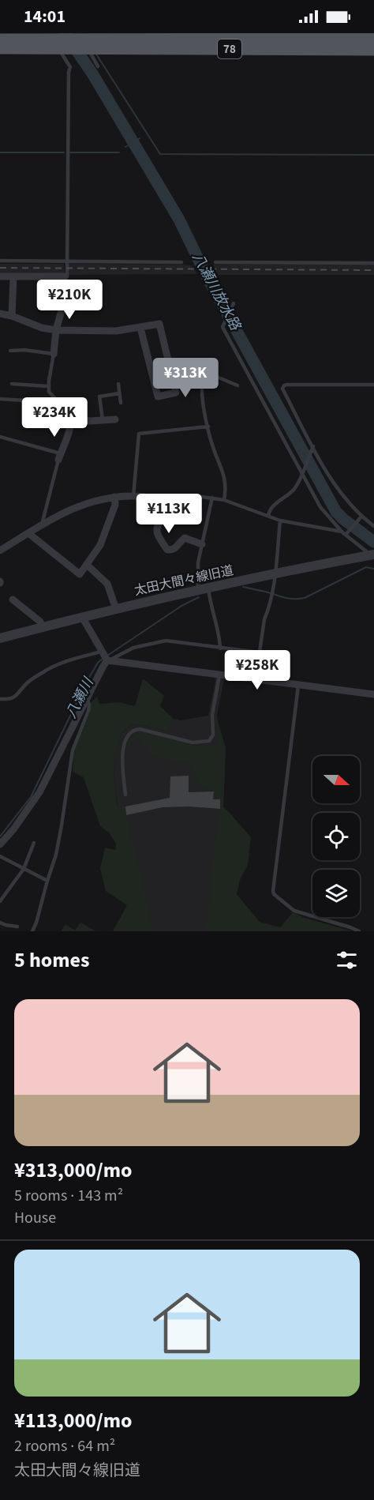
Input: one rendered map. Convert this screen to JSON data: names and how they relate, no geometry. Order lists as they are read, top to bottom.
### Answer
{
  "streets": {
    "main road": ["78"],
    "street": ["太田大間々線旧道"]
  },
  "water": ["八瀬川放水路", "八瀬川"],
  "north": "right",
  "page": {
    "status": "14:01",
    "price": [
      "¥210K",
      "¥313K",
      "¥234K",
      "¥113K",
      "¥258K"
    ],
    "heading": "5 homes",
    "list": [
      {
        "name": "¥313,000/mo",
        "note": "5 rooms · 143 m² · House"
      },
      {
        "name": "¥113,000/mo",
        "note": "2 rooms · 64 m² · 太田大間々線旧道"
      }
    ]
  }
}
